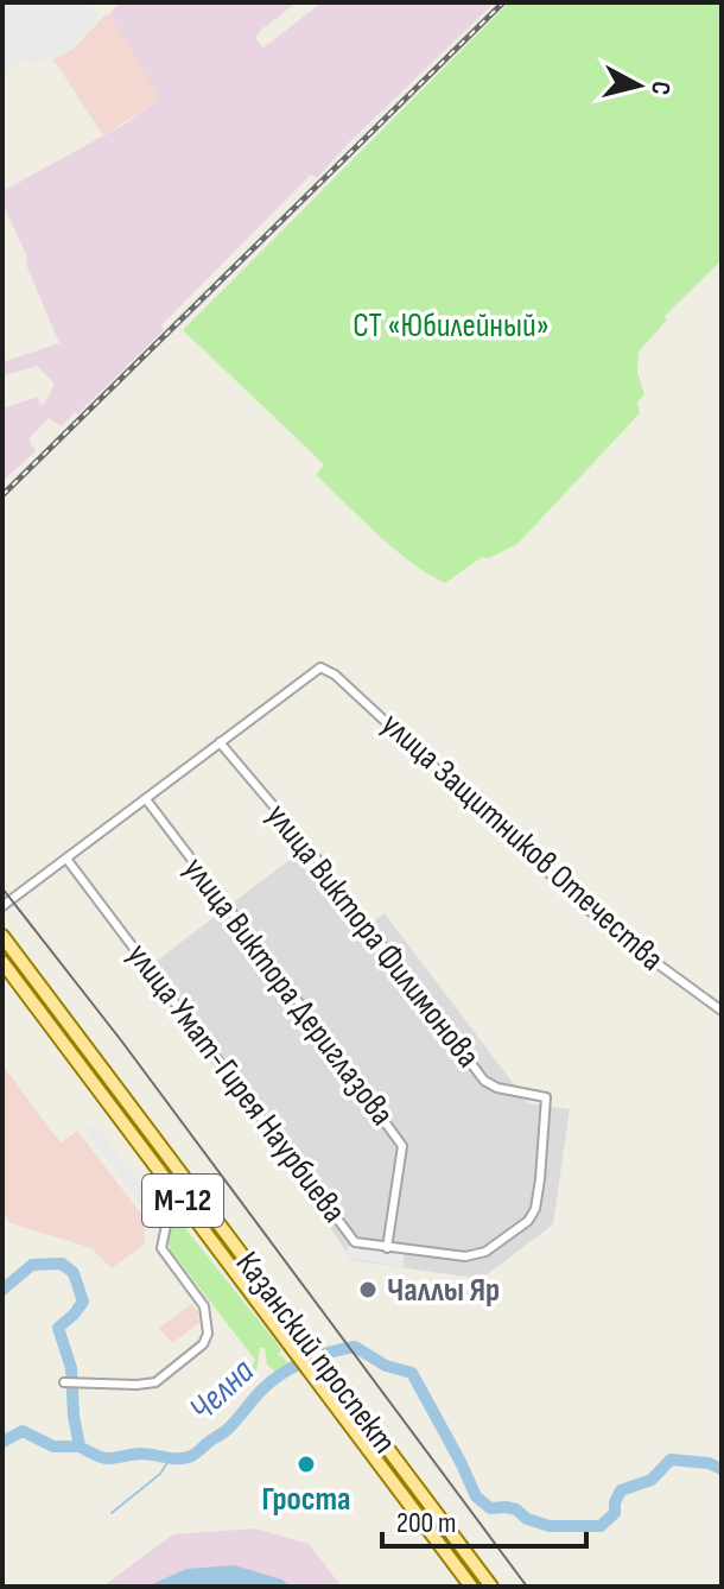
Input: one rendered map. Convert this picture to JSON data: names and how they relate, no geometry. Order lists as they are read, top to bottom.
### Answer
{
  "streets": {
    "main road": ["М-12", "Казанский проспект"],
    "street": [
      "улица Защитников Отечества",
      "улица Виктора Филимонова",
      "улица Виктора Дериглазова",
      "улица Умат-Гирея Наурбиева"
    ]
  },
  "crossings": [
    ["улица Защитников Отечества", "улица Виктора Филимонова"],
    ["улица Виктора Филимонова", "улица Умат-Гирея Наурбиева"],
    ["улица Виктора Дериглазова", "улица Умат-Гирея Наурбиева"]
  ],
  "water": ["Челна"],
  "parks": ["СТ «Юбилейный»"],
  "places": ["Чаллы Яр", "Гроста"],
  "scale_bar": "200 m",
  "north": "right"
}
